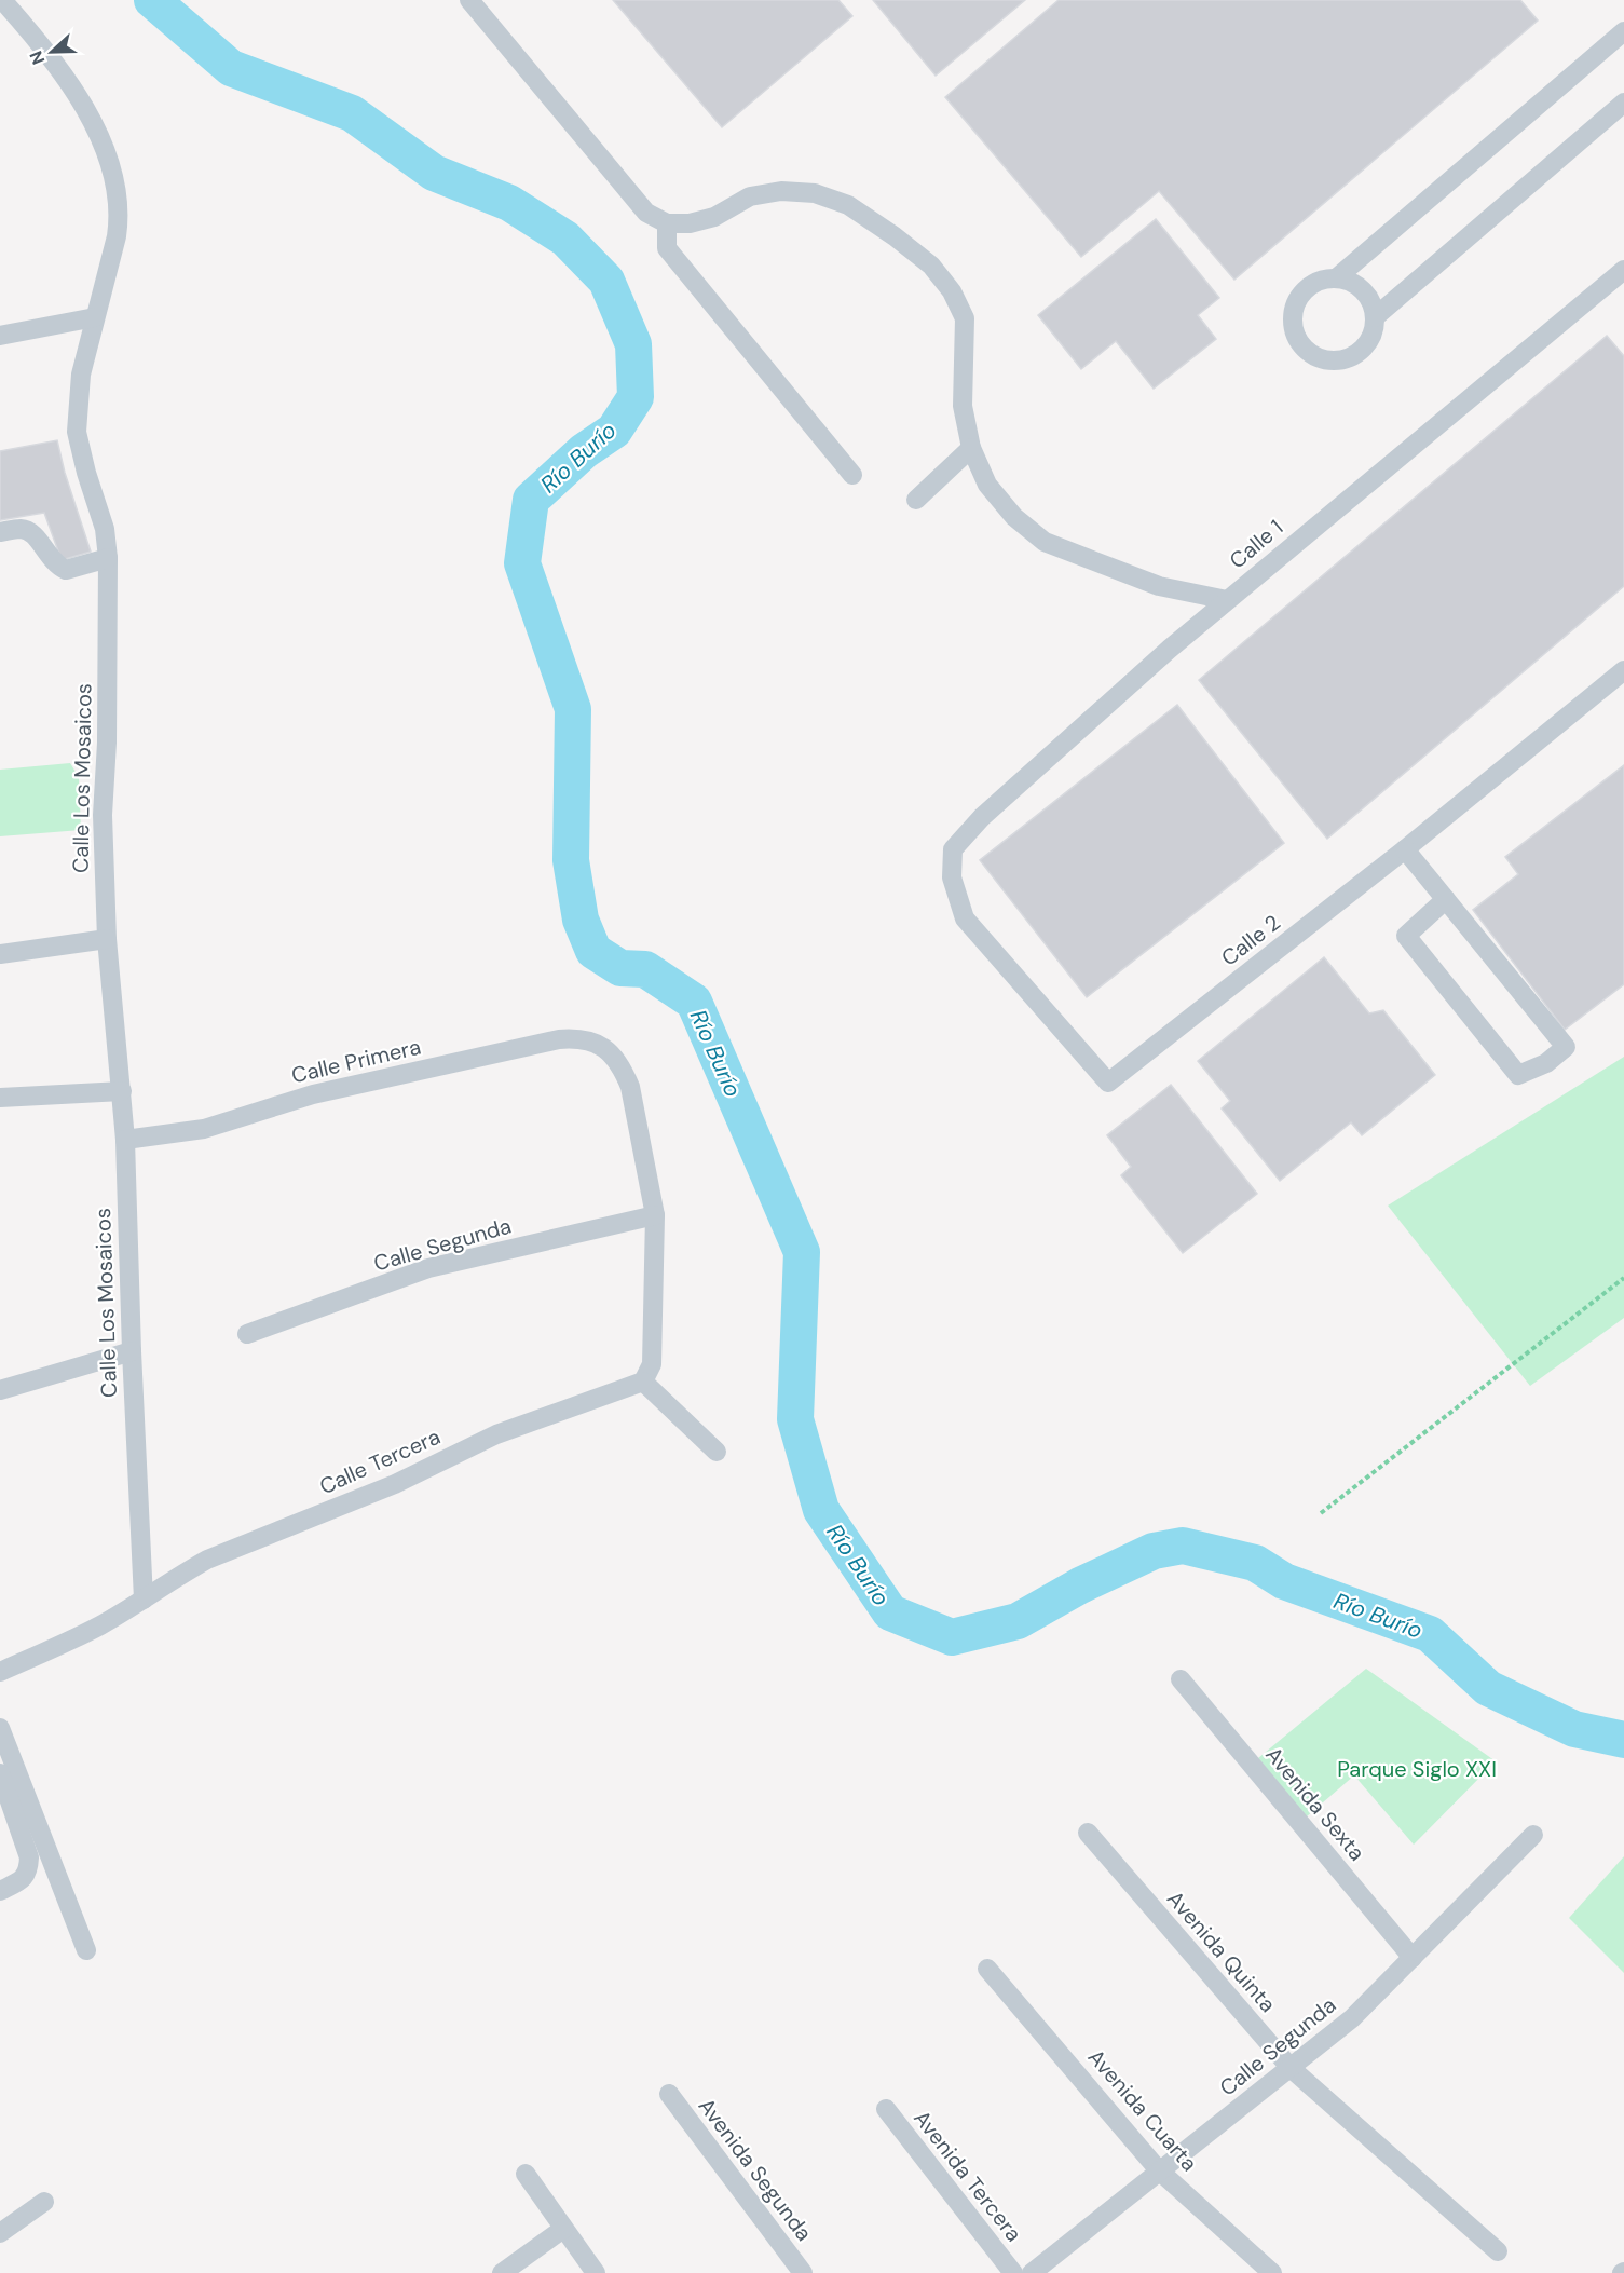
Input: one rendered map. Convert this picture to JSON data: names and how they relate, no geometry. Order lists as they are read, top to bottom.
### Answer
{
  "streets": {
    "street": [
      "Calle 1",
      "Calle Los Mosaicos",
      "Calle 2",
      "Calle Primera",
      "Calle Segunda",
      "Calle Tercera",
      "Avenida Sexta",
      "Avenida Quinta",
      "Avenida Cuarta",
      "Avenida Segunda",
      "Avenida Tercera"
    ]
  },
  "crossings": [
    ["Calle 1", "Calle 2"],
    ["Calle Los Mosaicos", "Calle Primera"],
    ["Calle Los Mosaicos", "Calle Tercera"],
    ["Calle Primera", "Calle Segunda"],
    ["Calle Segunda", "Avenida Sexta"],
    ["Calle Segunda", "Avenida Quinta"],
    ["Calle Segunda", "Avenida Cuarta"]
  ],
  "water": ["Río Burío"],
  "parks": ["Parque Siglo XXI"],
  "north": "left"
}
